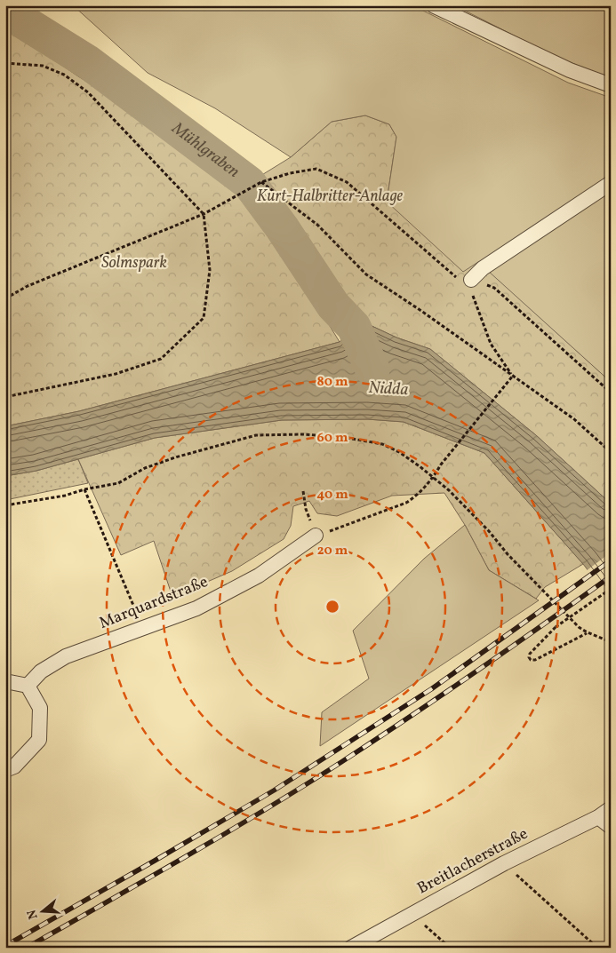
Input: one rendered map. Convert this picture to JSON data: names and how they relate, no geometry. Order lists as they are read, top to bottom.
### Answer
{
  "streets": {
    "street": ["Marquardstraße", "Breitlacherstraße"]
  },
  "water": ["Mühlgraben", "Nidda"],
  "parks": ["Kurt-Halbritter-Anlage", "Solmspark"],
  "north": "left",
  "rings": [
    "80 m",
    "60 m",
    "40 m",
    "20 m"
  ]
}
